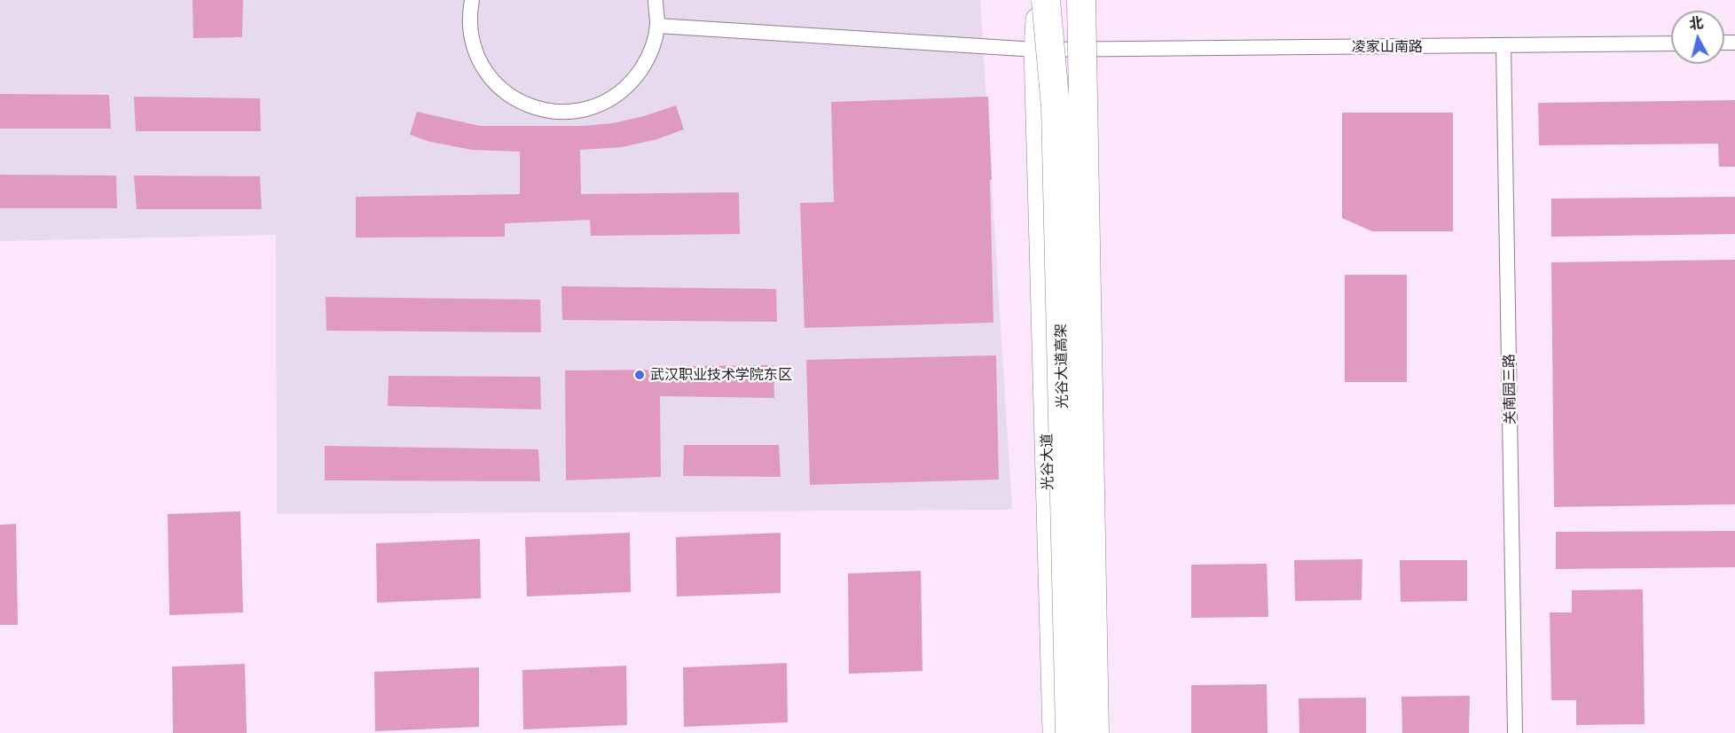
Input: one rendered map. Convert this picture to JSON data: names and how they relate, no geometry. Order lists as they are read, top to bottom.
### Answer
{
  "streets": {
    "highway": ["光谷大道高架"],
    "main road": ["光谷大道"],
    "street": ["凌家山南路", "关南园三路"]
  },
  "crossings": [
    ["凌家山南路", "关南园三路"],
    ["凌家山南路", "光谷大道"]
  ],
  "places": ["武汉职业技术学院东区"],
  "north": "top"
}
